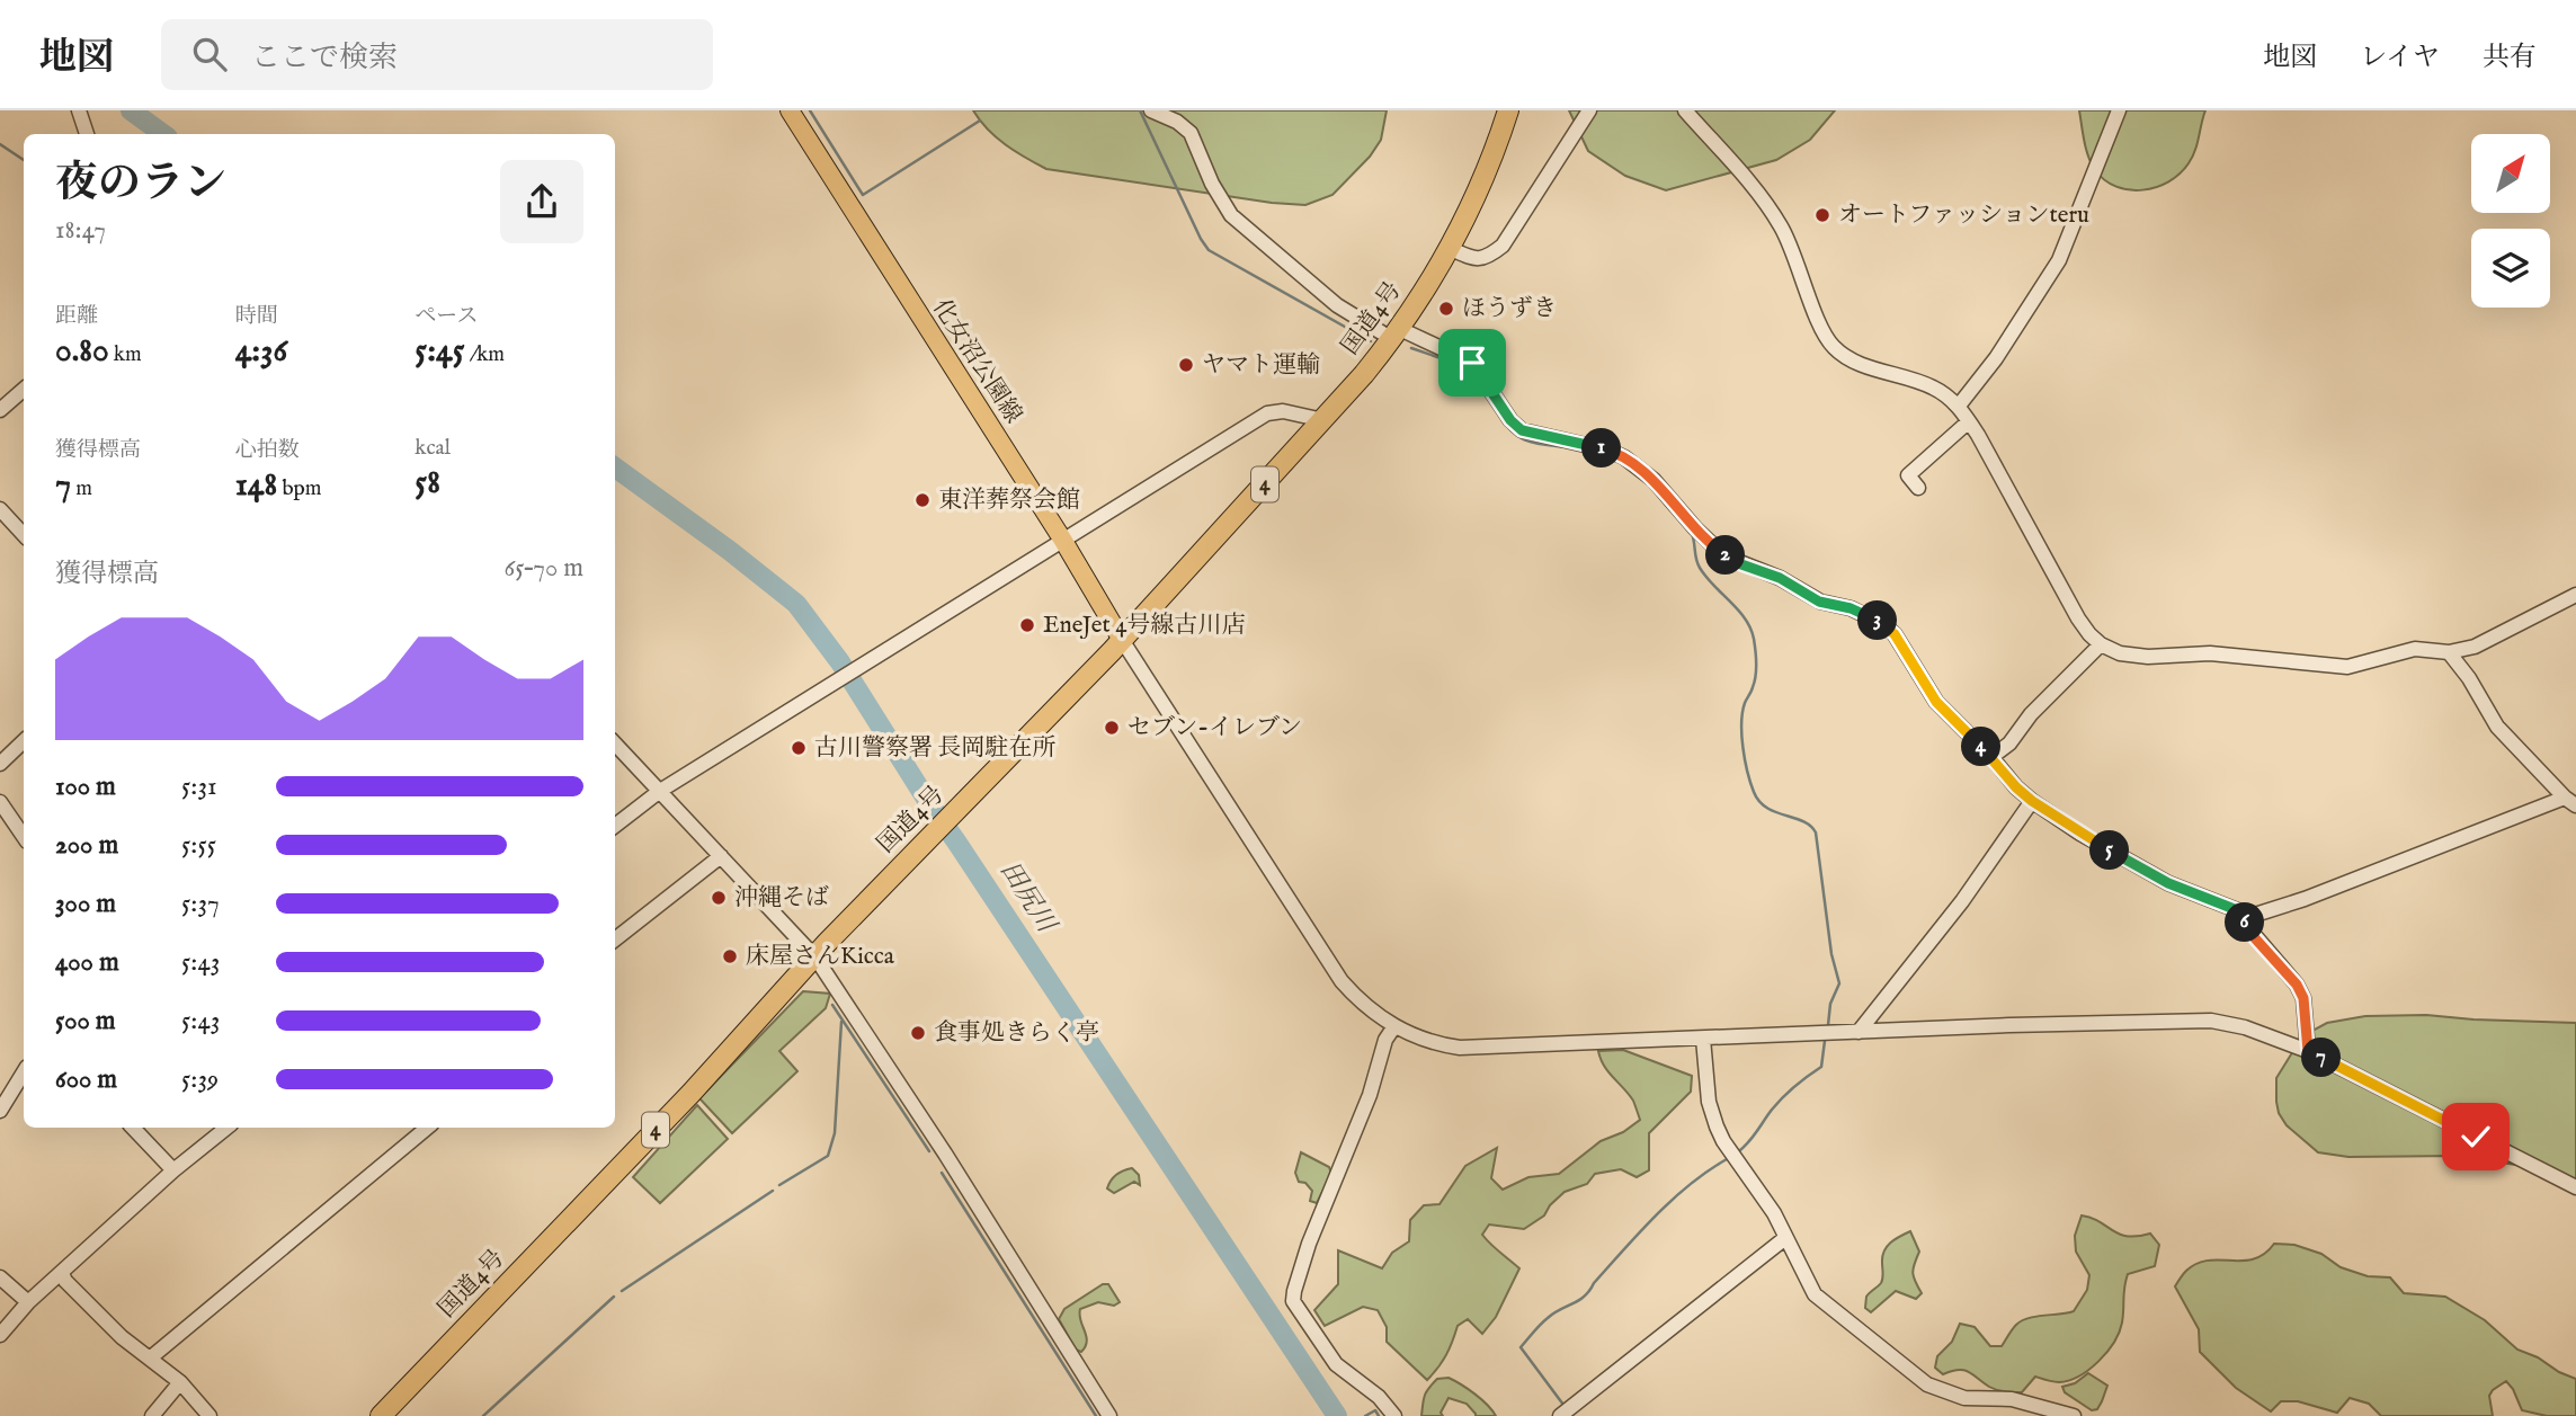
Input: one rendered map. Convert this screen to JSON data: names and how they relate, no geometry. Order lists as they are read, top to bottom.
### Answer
{
  "streets": {
    "highway": ["国道4号", "4"],
    "main road": ["化女沼公園線"]
  },
  "crossings": [
    ["国道4号", "化女沼公園線"]
  ],
  "water": ["田尻川"],
  "places": [
    "オートファッションteru",
    "ほうずき",
    "ヤマト運輸",
    "東洋葬祭会館",
    "EneJet 4号線古川店",
    "セブン-イレブン",
    "古川警察署 長岡駐在所",
    "沖縄そば",
    "床屋さんKicca",
    "食事処きらく亭"
  ],
  "north": "top right",
  "page": {
    "header": "地図",
    "search": "ここで検索",
    "nav": ["地図", "レイヤ", "共有"],
    "heading": ["夜のラン", "18:47"],
    "stats": [
      ["距離", "0.80 km"],
      ["時間", "4:36"],
      ["ペース", "5:45 /km"],
      ["獲得標高", "7 m"],
      ["心拍数", "148 bpm"],
      ["kcal", "58"]
    ],
    "pins": [
      "1",
      "2",
      "3",
      "4",
      "5",
      "6",
      "7"
    ],
    "chart": ["獲得標高", "65–70 m"],
    "list": [
      {
        "name": "100 m",
        "note": "5:31"
      },
      {
        "name": "200 m",
        "note": "5:55"
      },
      {
        "name": "300 m",
        "note": "5:37"
      },
      {
        "name": "400 m",
        "note": "5:43"
      },
      {
        "name": "500 m",
        "note": "5:43"
      },
      {
        "name": "600 m",
        "note": "5:39"
      }
    ]
  }
}
